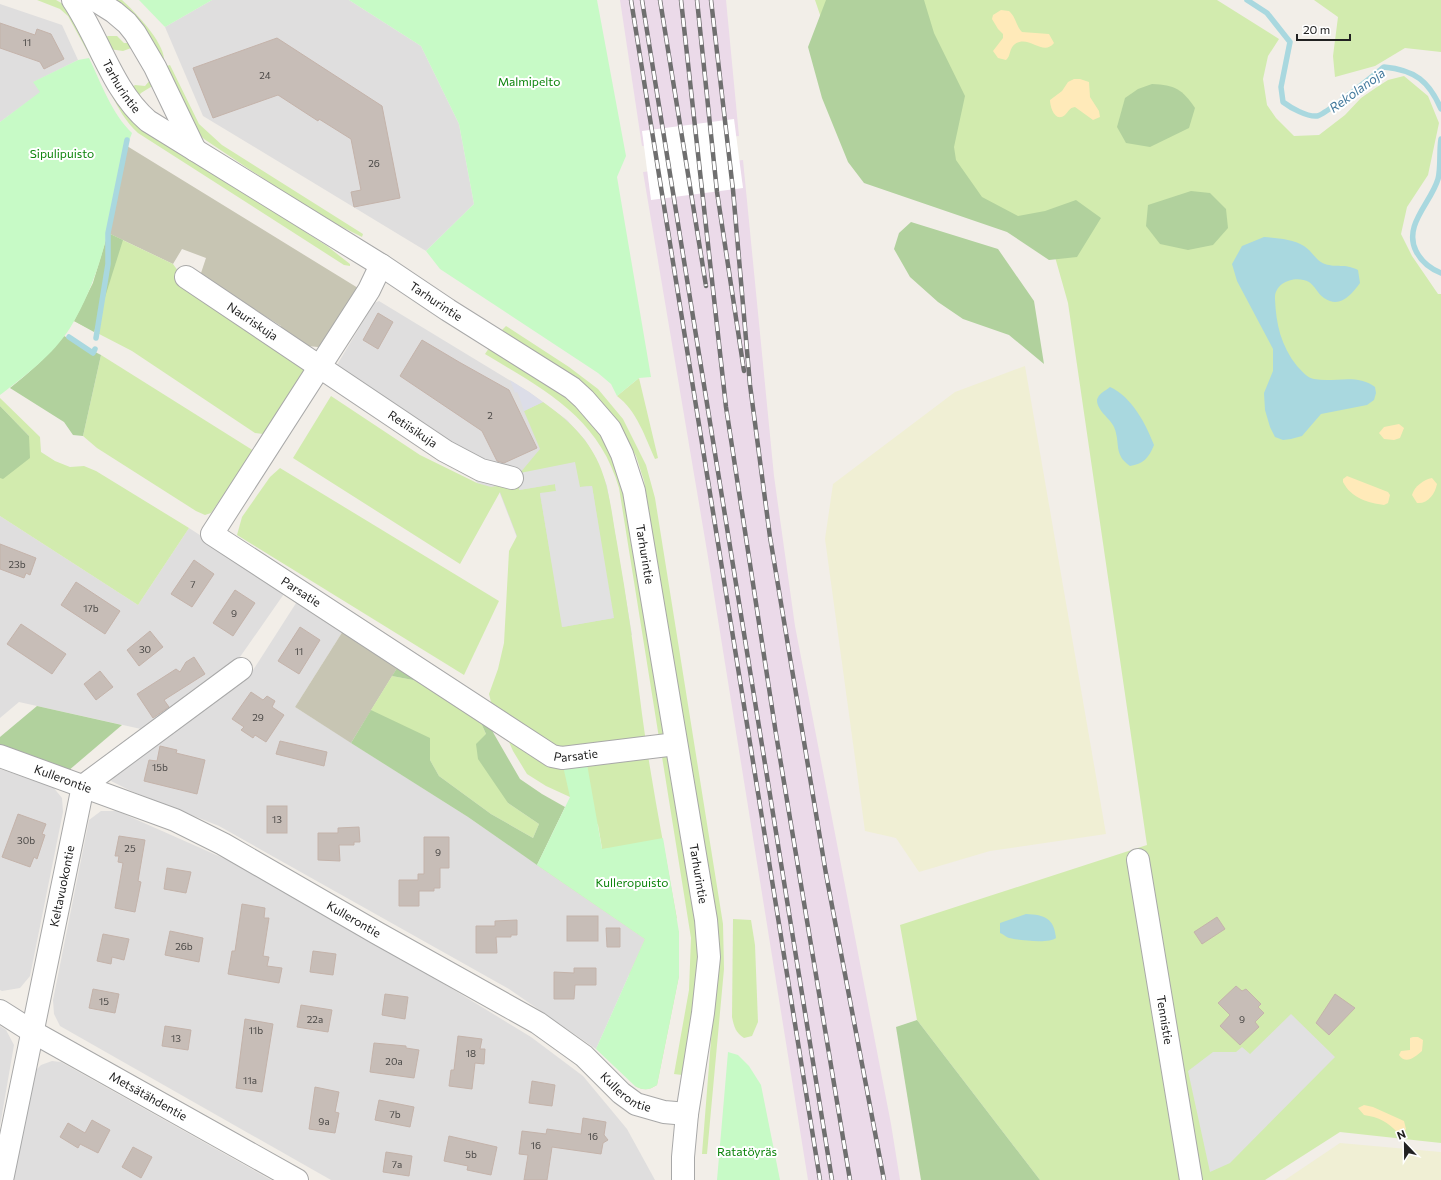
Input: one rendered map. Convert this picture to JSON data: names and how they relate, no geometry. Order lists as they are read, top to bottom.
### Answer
{
  "streets": {
    "street": [
      "Tarhurintie",
      "Nauriskuja",
      "Retiisikuja",
      "Parsatie",
      "Kullerontie",
      "Keltavuokontie",
      "Tennistie",
      "Metsätähdentie"
    ]
  },
  "crossings": [
    ["Tarhurintie", "Parsatie"],
    ["Tarhurintie", "Kullerontie"],
    ["Nauriskuja", "Retiisikuja"],
    ["Nauriskuja", "Parsatie"],
    ["Retiisikuja", "Parsatie"],
    ["Kullerontie", "Keltavuokontie"],
    ["Keltavuokontie", "Metsätähdentie"]
  ],
  "water": ["Rekolanoja"],
  "parks": [
    "Malmipelto",
    "Sipulipuisto",
    "Kulleropuisto",
    "Ratatöyräs"
  ],
  "house_numbers": [
    "11",
    "24",
    "26",
    "2",
    "23b",
    "7",
    "17b",
    "9",
    "30",
    "11",
    "29",
    "15b",
    "13",
    "30b",
    "25",
    "9",
    "26b",
    "15",
    "22a",
    "9",
    "11b",
    "13",
    "18",
    "20a",
    "11a",
    "7b",
    "9a",
    "16",
    "16",
    "5b",
    "7a"
  ],
  "scale_bar": "20 m",
  "north": "top"
}
